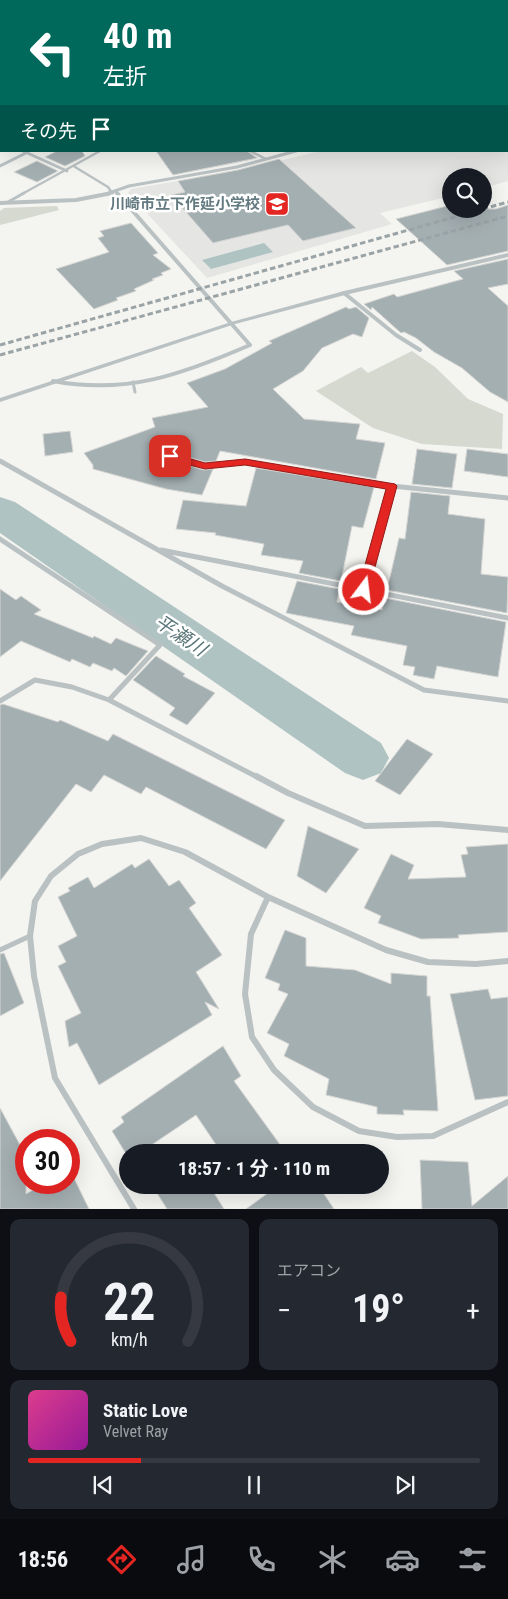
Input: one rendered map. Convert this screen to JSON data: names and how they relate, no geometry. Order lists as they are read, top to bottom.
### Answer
{
  "water": ["平瀬川"],
  "places": {
    "school or university": ["川崎市立下作延小学校"]
  },
  "page": {
    "turn": ["40 m", "左折"],
    "then": "その先",
    "limit": "30",
    "trip": "18:57 · 1 分 · 110 m",
    "tile": "エアコン",
    "heat": ["−", "19°", "+"],
    "song": ["Static Love", "Velvet Ray"],
    "tabs": "18:56",
    "gauge": ["22", "km/h"]
  }
}
